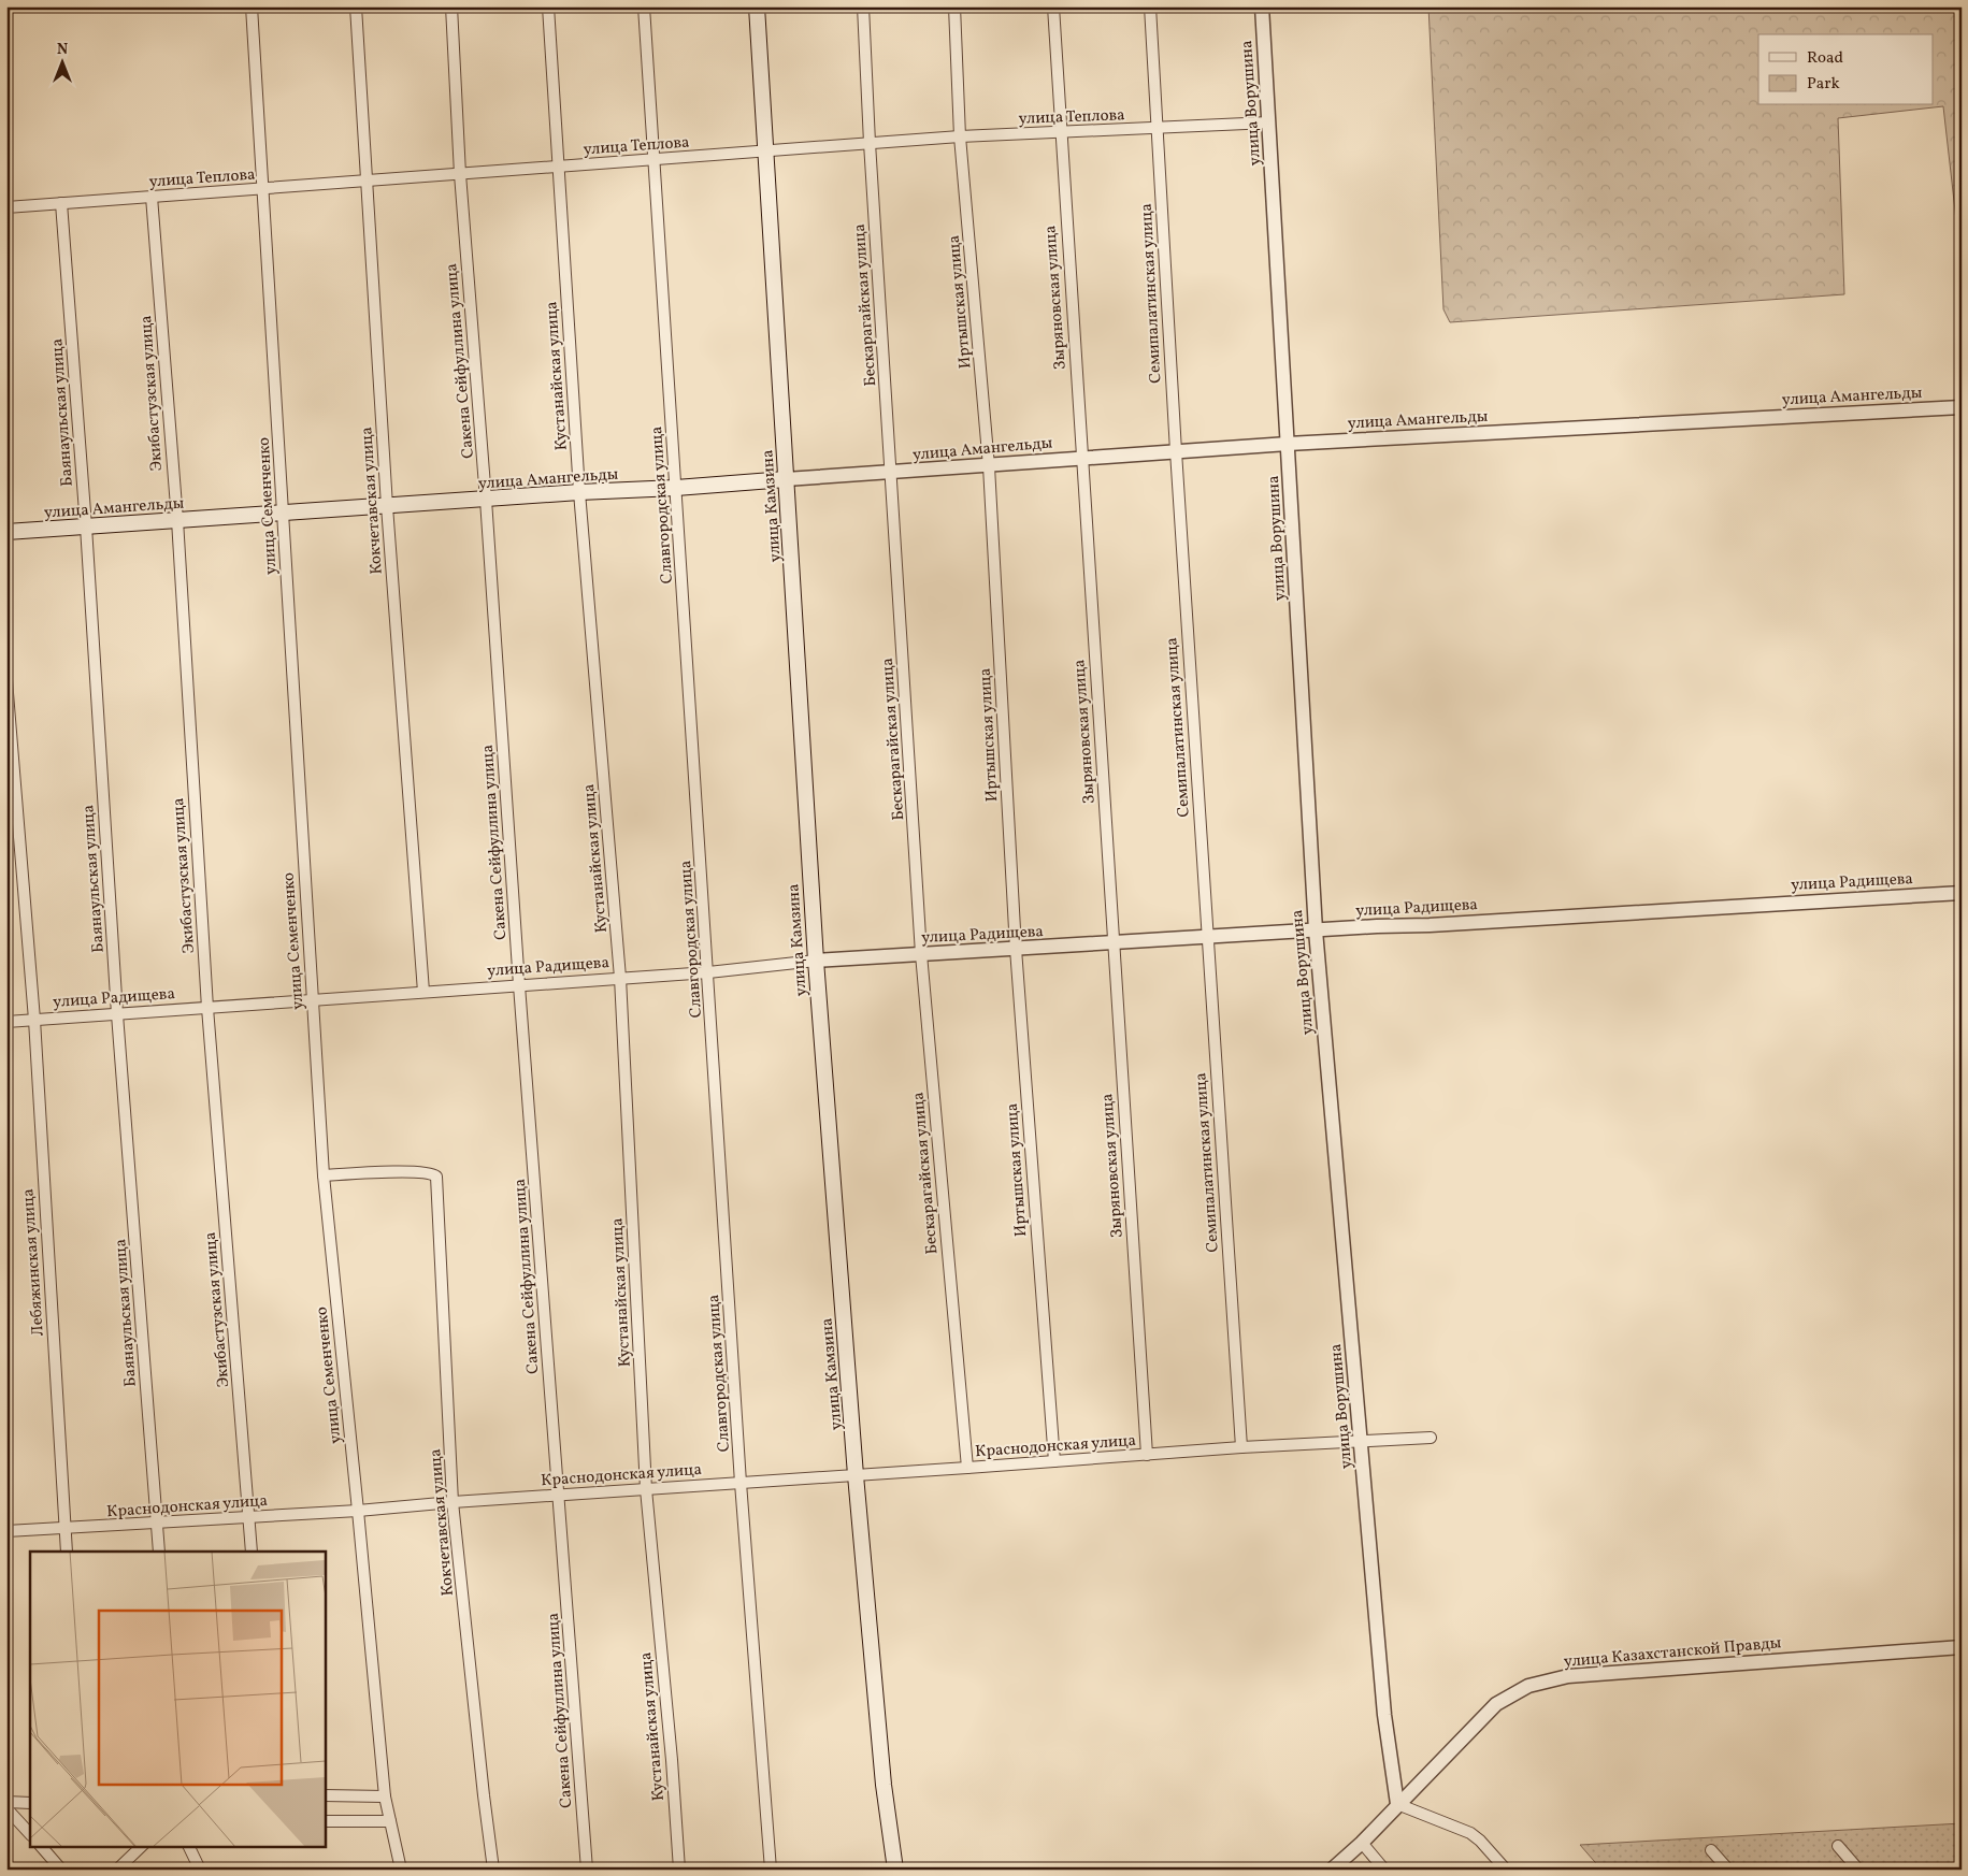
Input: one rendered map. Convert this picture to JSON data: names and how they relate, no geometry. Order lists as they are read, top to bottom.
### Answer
{
  "streets": {
    "main road": ["улица Амангельды", "улица Камзина"],
    "street": [
      "улица Ворушина",
      "улица Теплова",
      "Семипалатинская улица",
      "Зыряновская улица",
      "Иртышская улица",
      "Бескарагайская улица",
      "Сакена Сейфуллина улица",
      "Кустанайская улица",
      "Экибастузская улица",
      "Баянаульская улица",
      "Кокчетавская улица",
      "Славгородская улица",
      "улица Семенченко",
      "улица Радищева",
      "Лебяжинская улица",
      "Краснодонская улица",
      "улица Казахстанской Правды"
    ]
  },
  "crossings": [
    ["улица Ворушина", "улица Теплова"],
    ["улица Ворушина", "улица Амангельды"],
    ["улица Ворушина", "улица Радищева"],
    ["улица Ворушина", "Краснодонская улица"],
    ["улица Ворушина", "улица Казахстанской Правды"],
    ["улица Теплова", "Семипалатинская улица"],
    ["улица Теплова", "Зыряновская улица"],
    ["улица Теплова", "Иртышская улица"],
    ["улица Теплова", "Бескарагайская улица"],
    ["улица Теплова", "Сакена Сейфуллина улица"],
    ["улица Теплова", "Кустанайская улица"],
    ["улица Теплова", "Экибастузская улица"],
    ["улица Теплова", "Баянаульская улица"],
    ["улица Теплова", "Кокчетавская улица"],
    ["улица Теплова", "Славгородская улица"],
    ["улица Теплова", "улица Семенченко"],
    ["улица Теплова", "улица Камзина"],
    ["Семипалатинская улица", "улица Амангельды"],
    ["Семипалатинская улица", "улица Радищева"],
    ["Семипалатинская улица", "Краснодонская улица"],
    ["Зыряновская улица", "улица Амангельды"],
    ["Зыряновская улица", "улица Радищева"],
    ["Зыряновская улица", "Краснодонская улица"],
    ["Иртышская улица", "улица Амангельды"],
    ["Иртышская улица", "улица Радищева"],
    ["Иртышская улица", "Краснодонская улица"],
    ["Бескарагайская улица", "улица Амангельды"],
    ["Бескарагайская улица", "улица Радищева"],
    ["Бескарагайская улица", "Краснодонская улица"],
    ["Сакена Сейфуллина улица", "улица Амангельды"],
    ["Сакена Сейфуллина улица", "улица Радищева"],
    ["Сакена Сейфуллина улица", "Краснодонская улица"],
    ["Кустанайская улица", "улица Амангельды"],
    ["Кустанайская улица", "улица Радищева"],
    ["Кустанайская улица", "Краснодонская улица"],
    ["Экибастузская улица", "улица Амангельды"],
    ["Экибастузская улица", "улица Радищева"],
    ["Экибастузская улица", "Краснодонская улица"],
    ["улица Амангельды", "Баянаульская улица"],
    ["улица Амангельды", "Кокчетавская улица"],
    ["улица Амангельды", "Славгородская улица"],
    ["улица Амангельды", "улица Семенченко"],
    ["улица Амангельды", "улица Камзина"],
    ["Баянаульская улица", "улица Радищева"],
    ["Баянаульская улица", "Краснодонская улица"],
    ["Кокчетавская улица", "улица Семенченко"],
    ["Кокчетавская улица", "улица Радищева"],
    ["Кокчетавская улица", "Краснодонская улица"],
    ["Славгородская улица", "улица Радищева"],
    ["Славгородская улица", "Краснодонская улица"],
    ["улица Семенченко", "улица Радищева"],
    ["улица Семенченко", "Краснодонская улица"],
    ["улица Камзина", "улица Радищева"],
    ["улица Камзина", "Краснодонская улица"],
    ["улица Радищева", "Лебяжинская улица"],
    ["Лебяжинская улица", "Краснодонская улица"]
  ],
  "legend": ["Road", "Park"],
  "north": "top"
}
